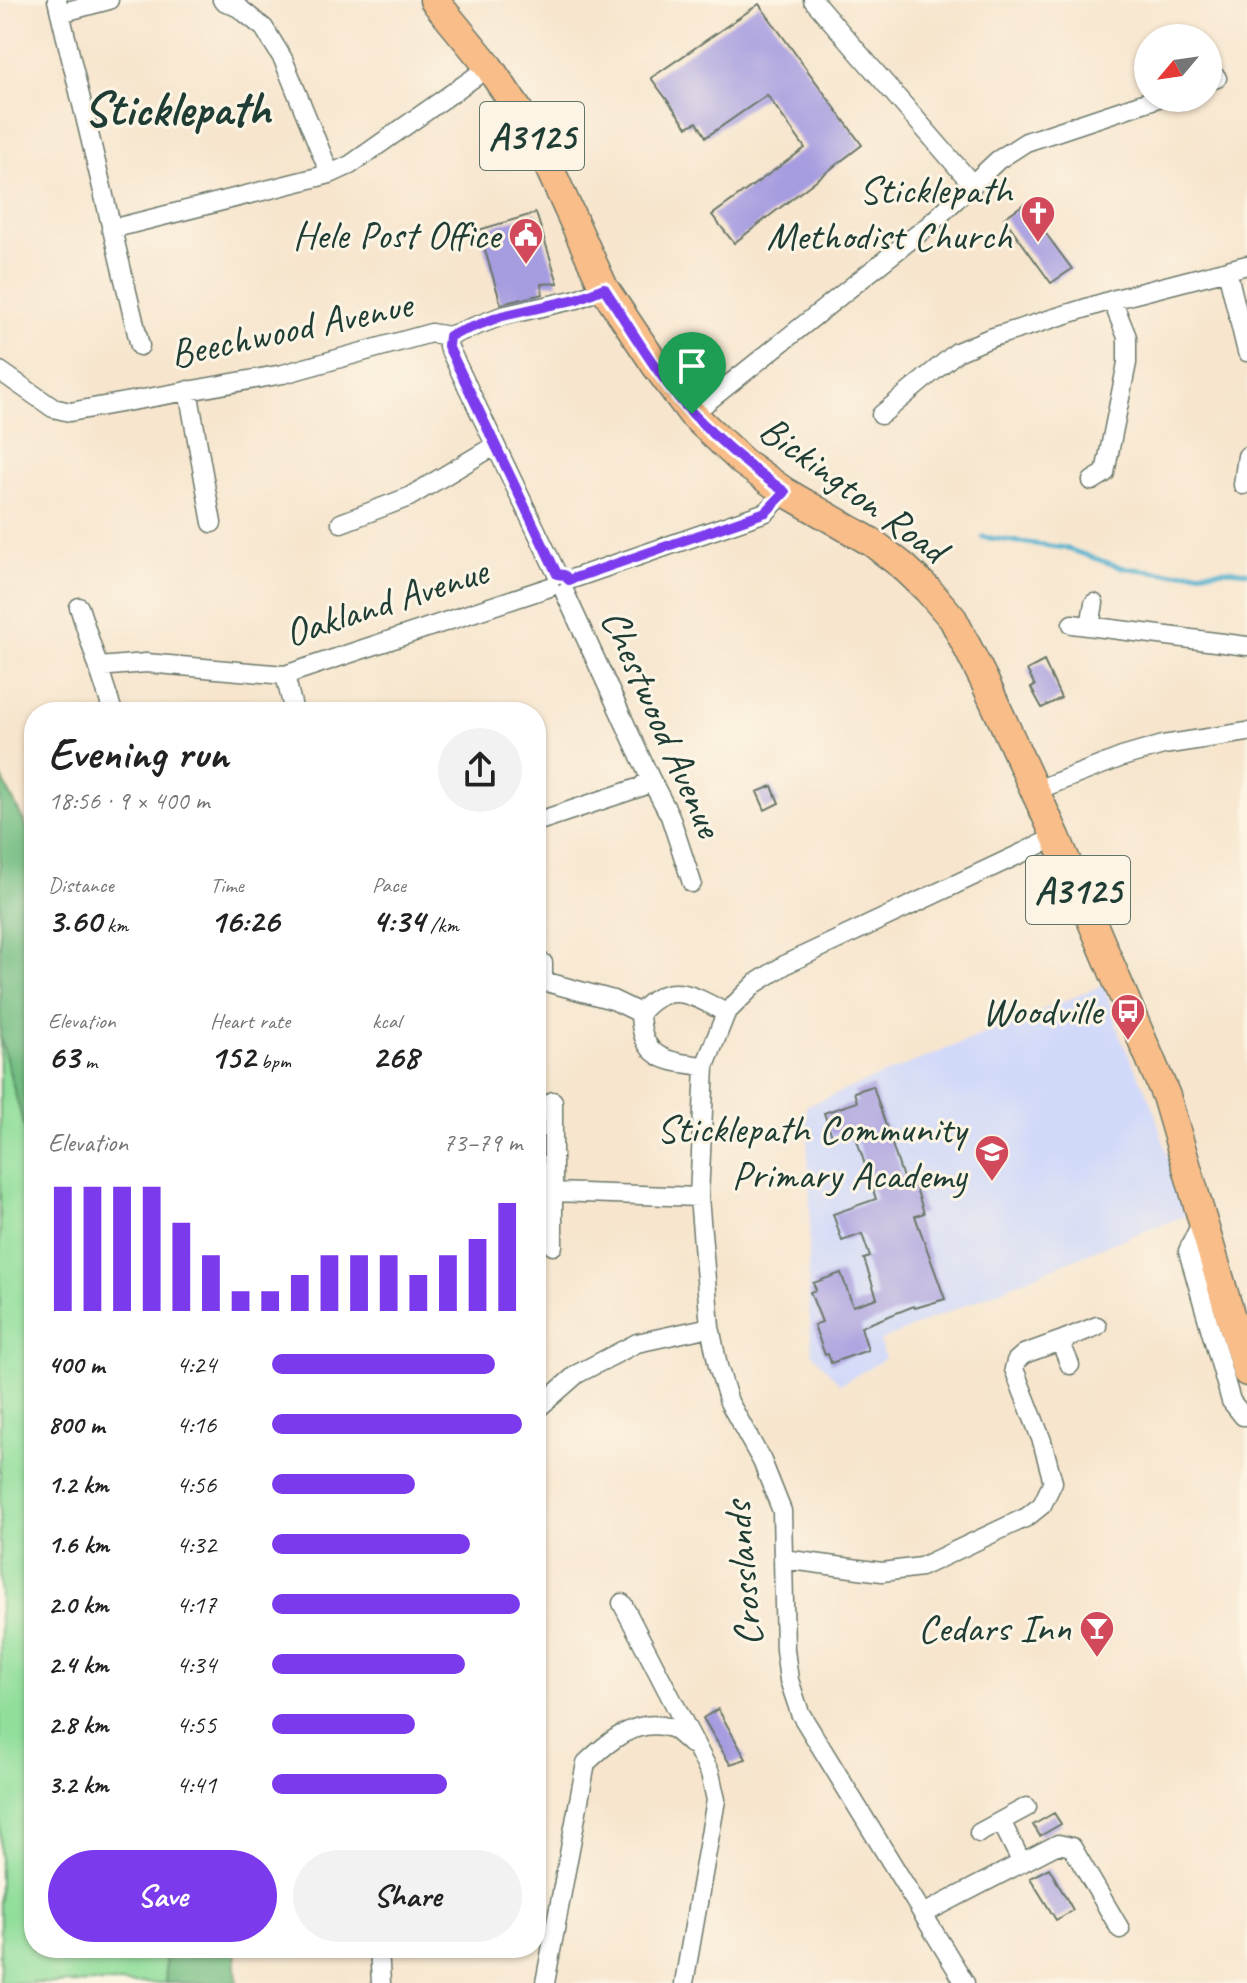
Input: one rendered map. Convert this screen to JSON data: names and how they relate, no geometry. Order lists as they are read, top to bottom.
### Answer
{
  "streets": {
    "main road": ["A3125", "Bickington Road"],
    "street": [
      "Beechwood Avenue",
      "Oakland Avenue",
      "Chestwood Avenue",
      "Crosslands"
    ]
  },
  "crossings": [
    ["Beechwood Avenue", "Bickington Road"],
    ["Beechwood Avenue", "Chestwood Avenue"],
    ["Bickington Road", "Oakland Avenue"],
    ["Oakland Avenue", "Chestwood Avenue"]
  ],
  "districts": ["Sticklepath"],
  "places": {
    "church": ["Sticklepath Methodist Church"],
    "public building": ["Hele Post Office"],
    "bus stop": ["Woodville"],
    "school or university": ["Sticklepath Community Primary Academy"],
    "bar": ["Cedars Inn"]
  },
  "north": "bottom left",
  "page": {
    "heading": ["Evening run", "18:56 · 9 × 400 m"],
    "stats": [
      ["Distance", "3.60 km"],
      ["Time", "16:26"],
      ["Pace", "4:34 /km"],
      ["Elevation", "63 m"],
      ["Heart rate", "152 bpm"],
      ["kcal", "268"]
    ],
    "chart": ["Elevation", "73–79 m"],
    "list": [
      {
        "name": "400 m",
        "note": "4:24"
      },
      {
        "name": "800 m",
        "note": "4:16"
      },
      {
        "name": "1.2 km",
        "note": "4:56"
      },
      {
        "name": "1.6 km",
        "note": "4:32"
      },
      {
        "name": "2.0 km",
        "note": "4:17"
      },
      {
        "name": "2.4 km",
        "note": "4:34"
      },
      {
        "name": "2.8 km",
        "note": "4:55"
      },
      {
        "name": "3.2 km",
        "note": "4:41"
      }
    ],
    "buttons": ["Save", "Share"]
  }
}
